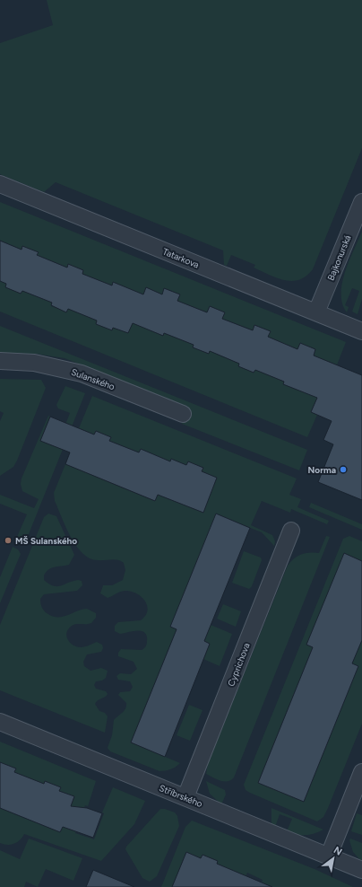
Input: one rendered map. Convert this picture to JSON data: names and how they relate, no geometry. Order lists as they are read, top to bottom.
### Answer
{
  "streets": {
    "street": [
      "Tatarkova",
      "Bajkonurská",
      "Sulanského",
      "Cyprichova",
      "Stříbrského"
    ]
  },
  "crossings": [
    ["Tatarkova", "Bajkonurská"],
    ["Cyprichova", "Stříbrského"]
  ],
  "places": ["Norma", "MŠ Sulanského"],
  "north": "top right"
}
